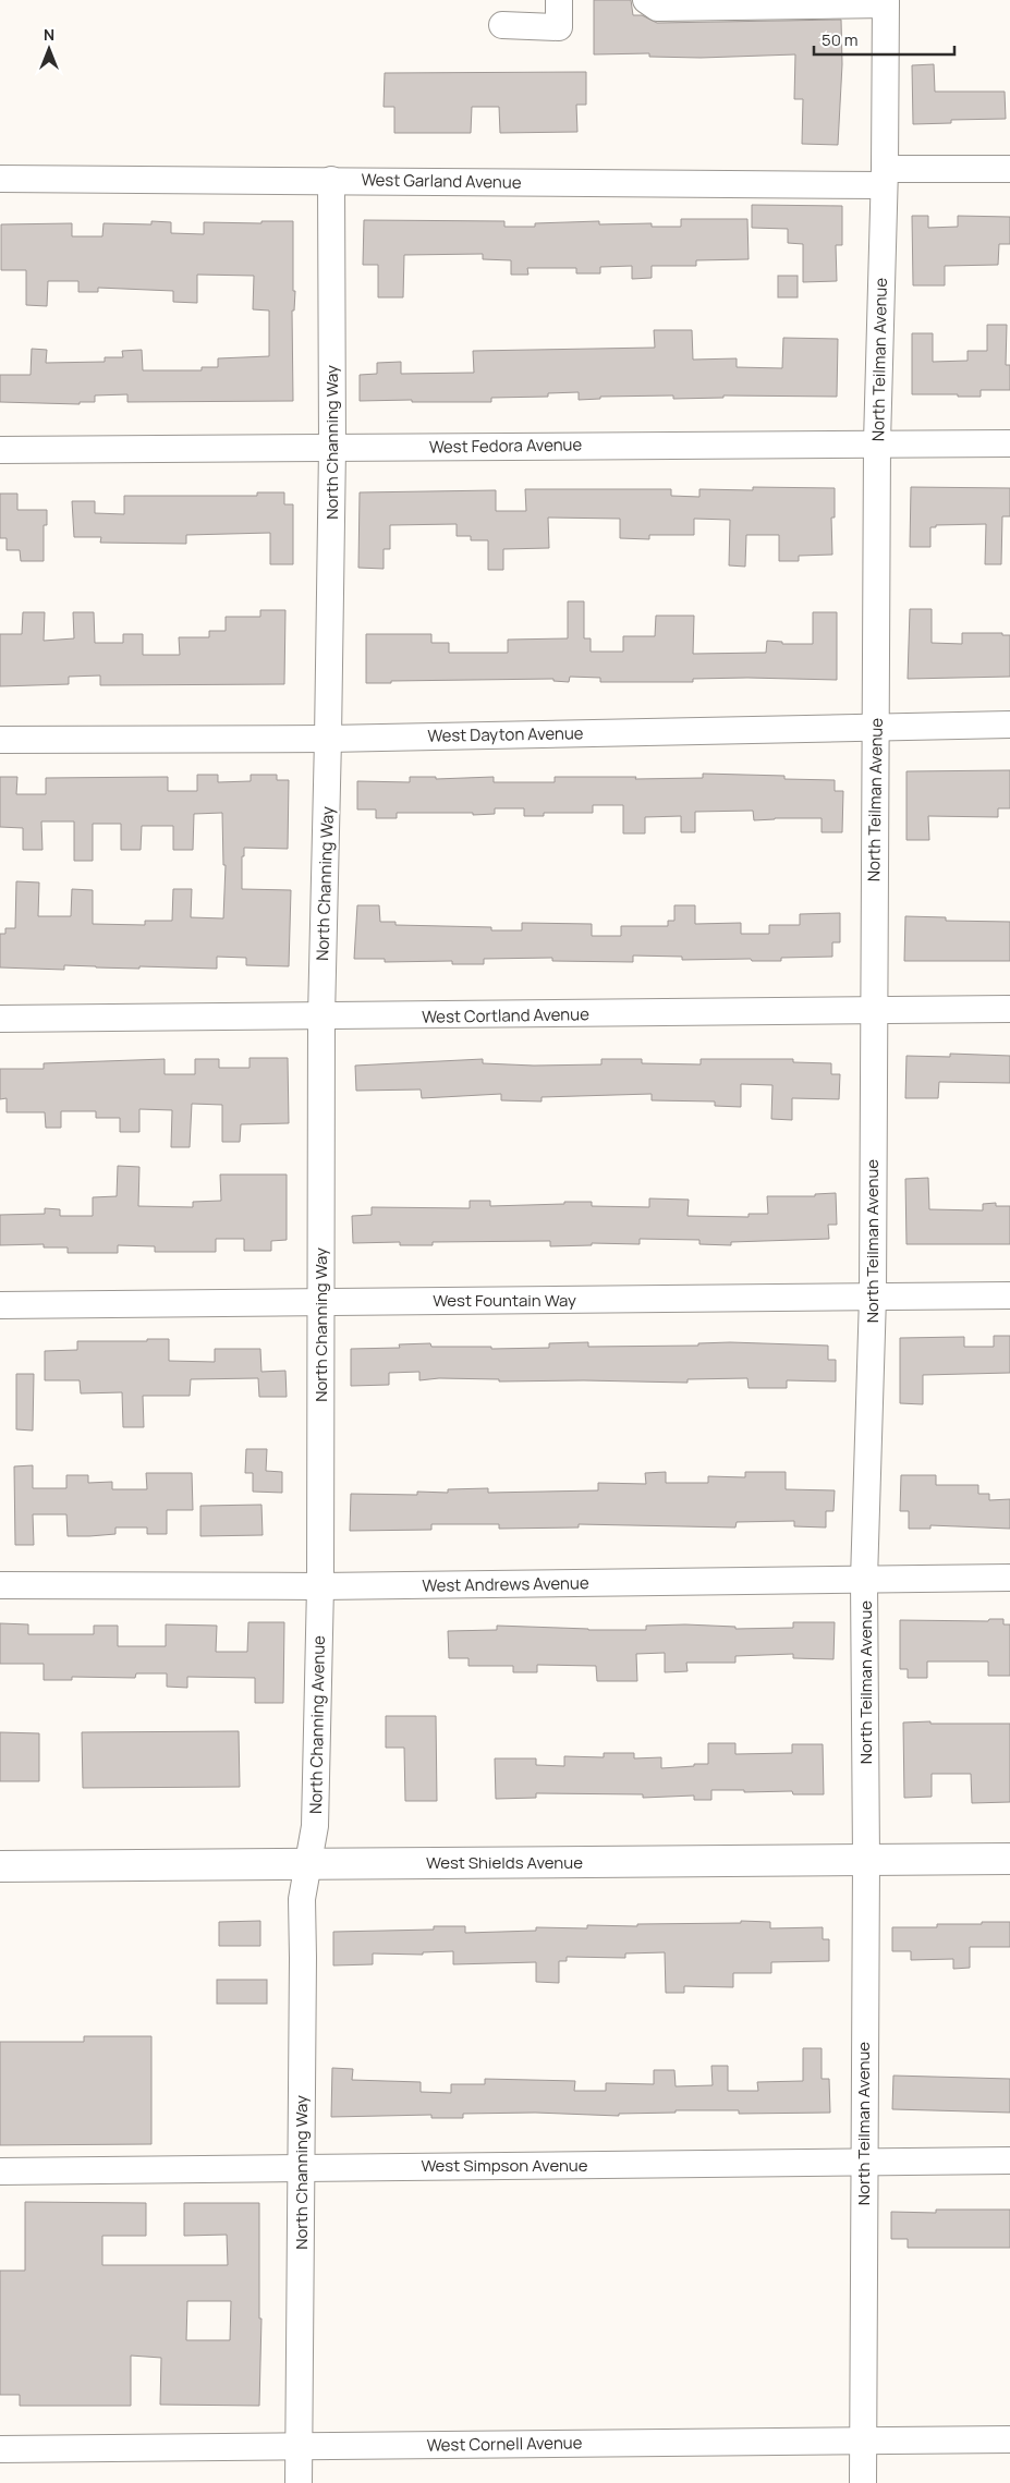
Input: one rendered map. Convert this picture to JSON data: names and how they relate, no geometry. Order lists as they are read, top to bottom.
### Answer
{
  "streets": {
    "main road": ["West Shields Avenue"],
    "street": [
      "West Garland Avenue",
      "North Teilman Avenue",
      "North Channing Way",
      "West Fedora Avenue",
      "West Dayton Avenue",
      "West Cortland Avenue",
      "West Fountain Way",
      "West Andrews Avenue",
      "North Channing Avenue",
      "West Simpson Avenue",
      "West Cornell Avenue"
    ]
  },
  "crossings": [
    ["West Garland Avenue", "North Teilman Avenue"],
    ["West Garland Avenue", "North Channing Way"],
    ["North Teilman Avenue", "West Fedora Avenue"],
    ["North Teilman Avenue", "West Dayton Avenue"],
    ["North Teilman Avenue", "West Cortland Avenue"],
    ["North Teilman Avenue", "West Fountain Way"],
    ["North Teilman Avenue", "West Andrews Avenue"],
    ["North Teilman Avenue", "West Shields Avenue"],
    ["North Teilman Avenue", "West Simpson Avenue"],
    ["North Teilman Avenue", "West Cornell Avenue"],
    ["North Channing Way", "West Fedora Avenue"],
    ["North Channing Way", "West Dayton Avenue"],
    ["North Channing Way", "West Cortland Avenue"],
    ["North Channing Way", "West Fountain Way"],
    ["North Channing Way", "West Andrews Avenue"],
    ["North Channing Way", "North Channing Avenue"],
    ["North Channing Way", "West Shields Avenue"],
    ["North Channing Way", "West Simpson Avenue"],
    ["North Channing Way", "West Cornell Avenue"],
    ["West Andrews Avenue", "North Channing Avenue"],
    ["North Channing Avenue", "West Shields Avenue"]
  ],
  "scale_bar": "50 m",
  "north": "top"
}
